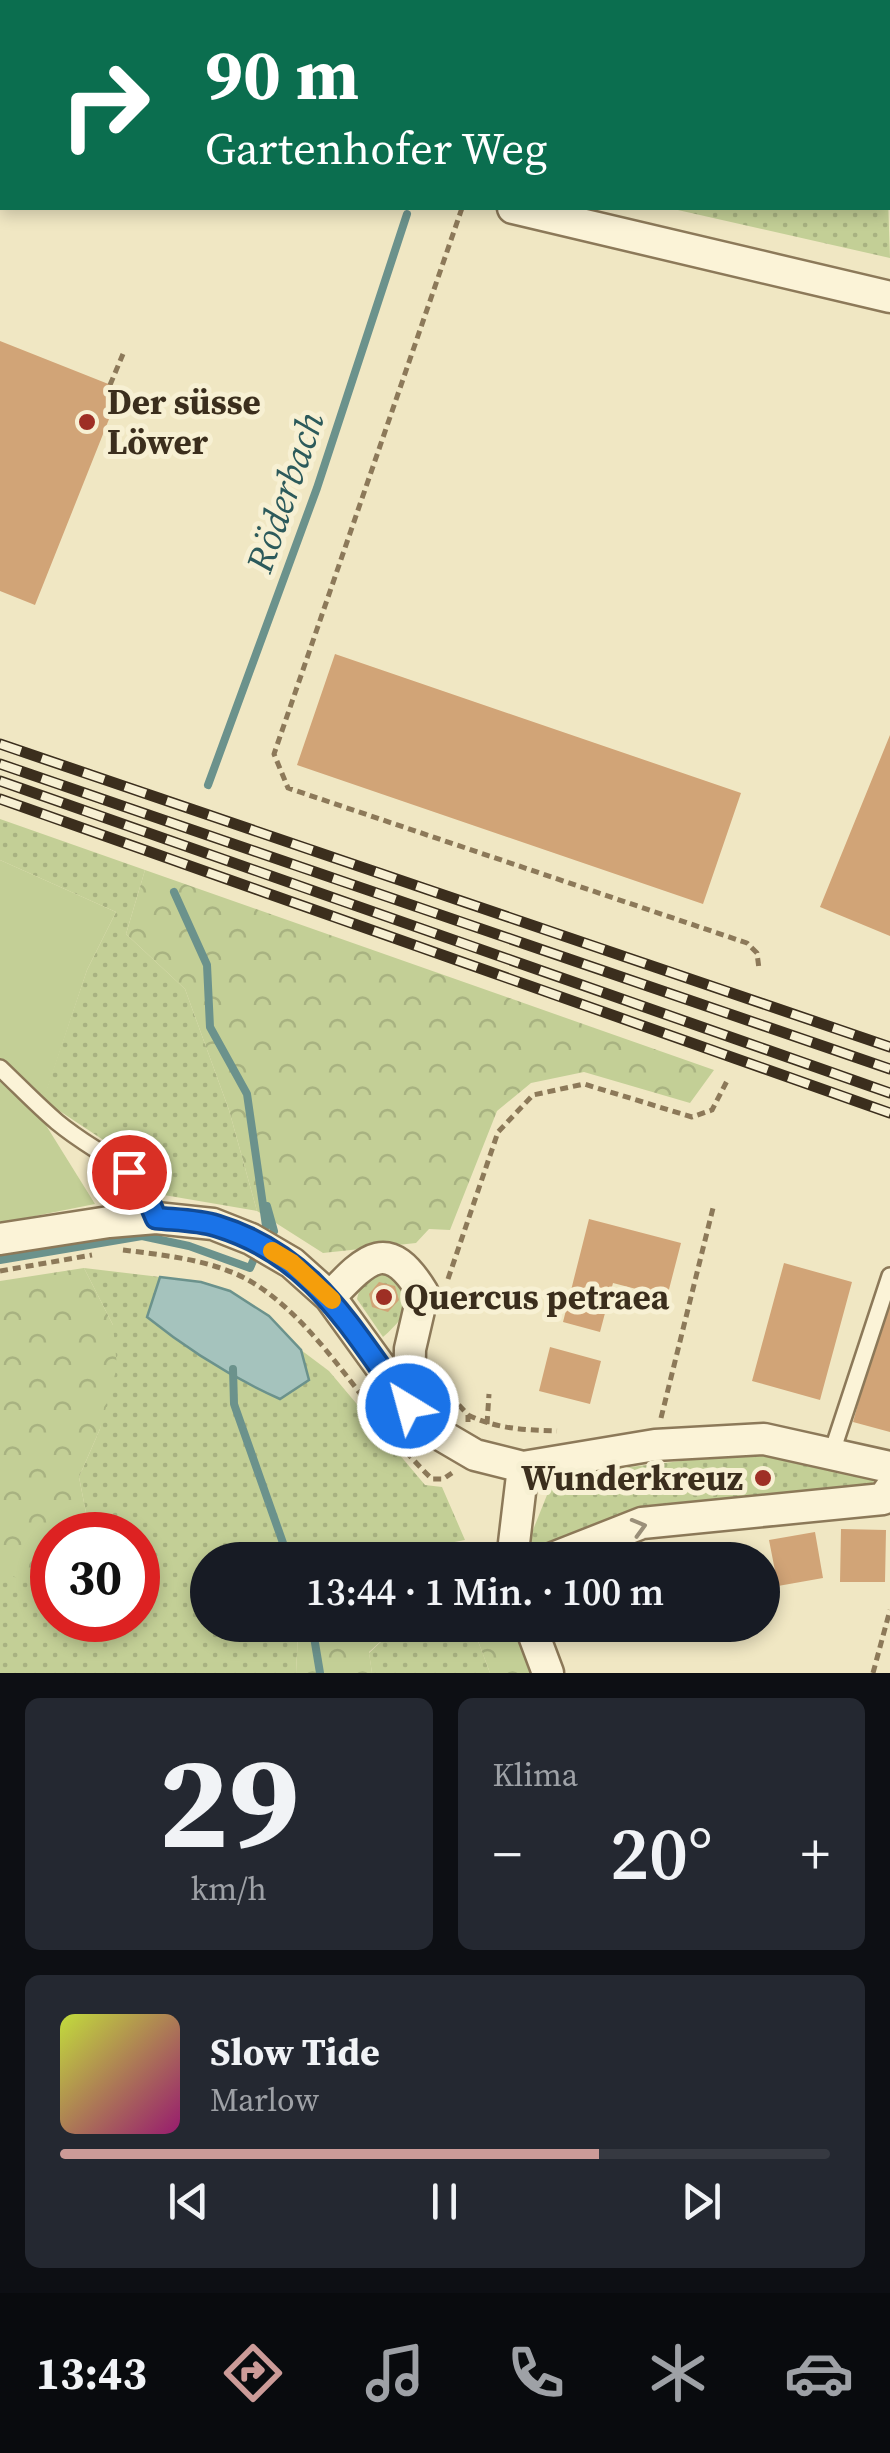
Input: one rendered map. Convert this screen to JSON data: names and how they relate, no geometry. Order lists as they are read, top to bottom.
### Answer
{
  "water": ["Röderbach"],
  "places": ["Der süsse Löwer", "Quercus petraea", "Wunderkreuz"],
  "page": {
    "turn": ["90 m", "Gartenhofer Weg"],
    "limit": "30",
    "trip": "13:44 · 1 Min. · 100 m",
    "tile": [
      ["29", "km/h"],
      "Klima"
    ],
    "heat": ["−", "20°", "+"],
    "song": ["Slow Tide", "Marlow"],
    "tabs": "13:43"
  }
}
